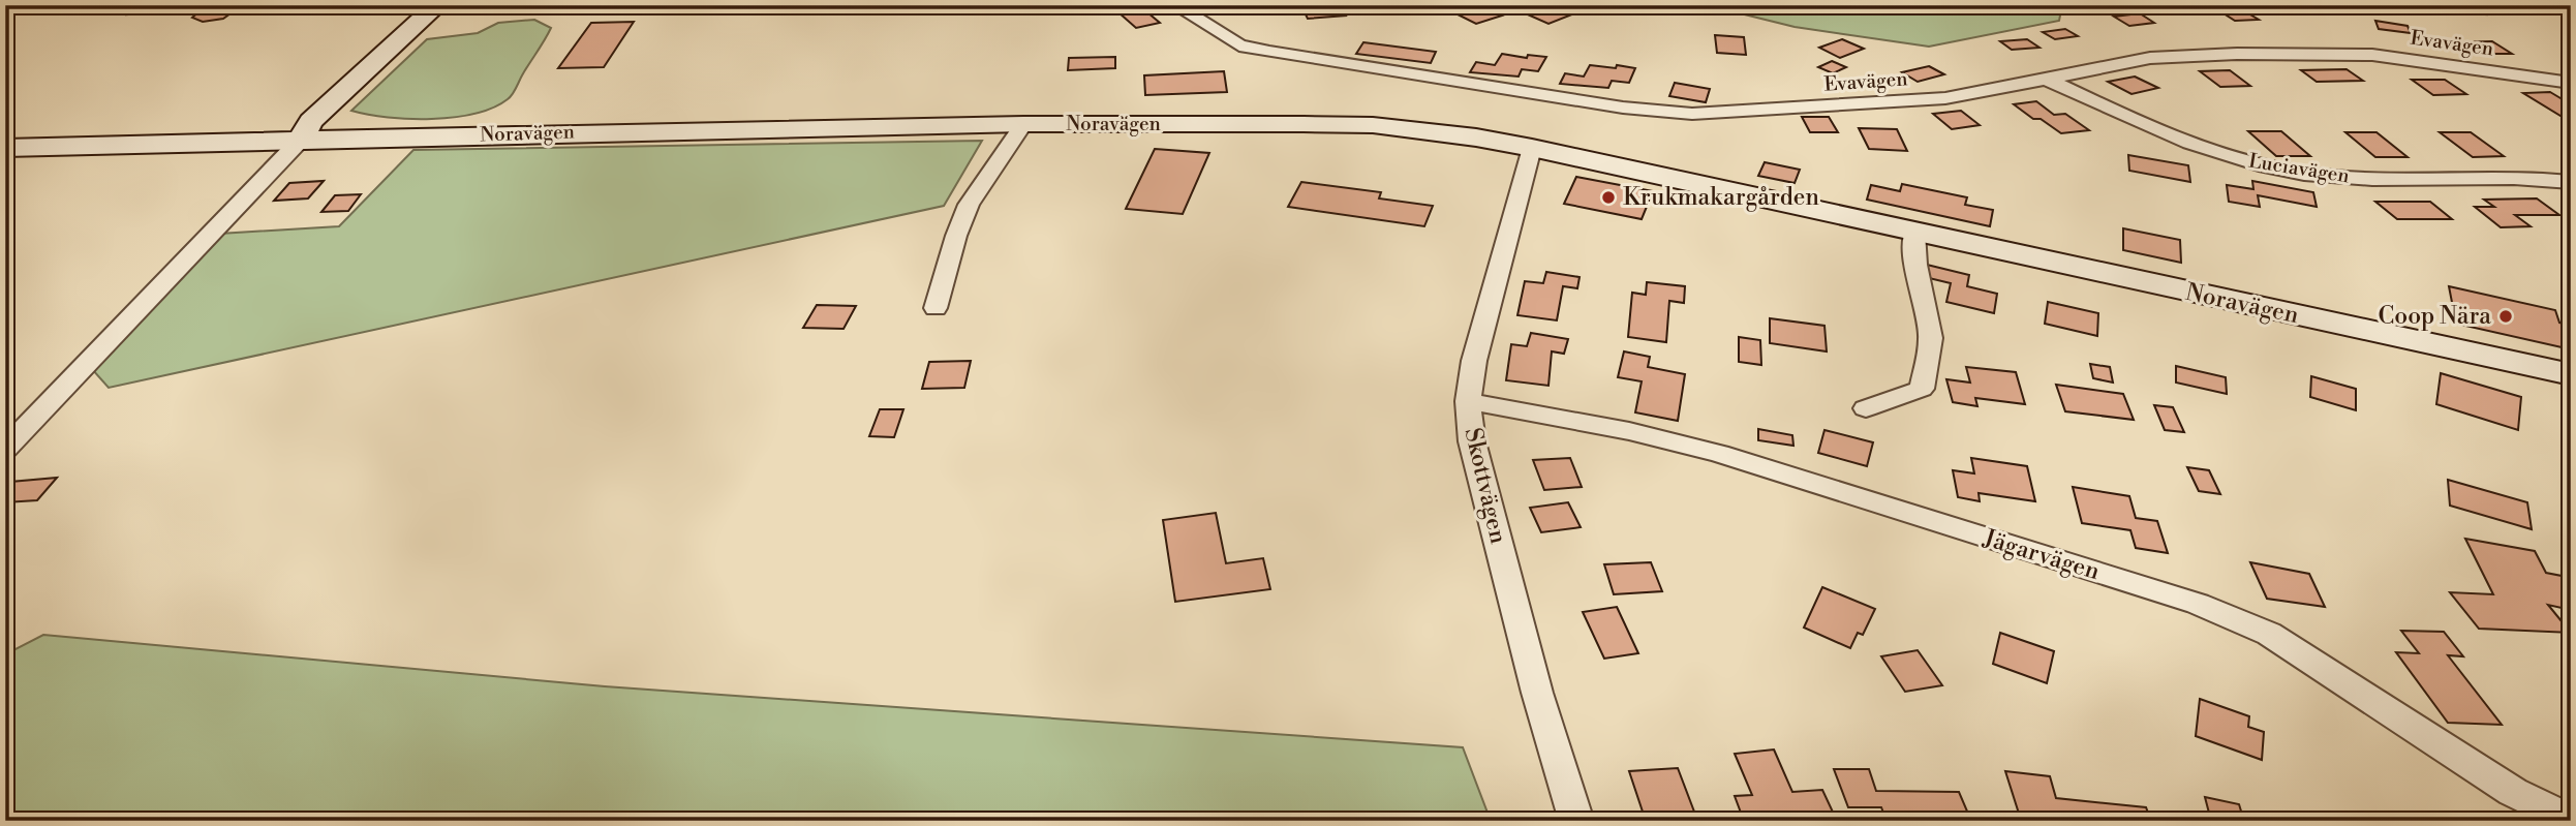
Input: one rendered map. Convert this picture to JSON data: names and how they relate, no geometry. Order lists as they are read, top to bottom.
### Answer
{
  "streets": {
    "street": [
      "Evavägen",
      "Noravägen",
      "Luciavägen",
      "Skottvägen",
      "Jägarvägen"
    ]
  },
  "crossings": [
    ["Evavägen", "Luciavägen"],
    ["Noravägen", "Skottvägen"],
    ["Skottvägen", "Jägarvägen"]
  ],
  "places": ["Krukmakargården", "Coop Nära"]
}
